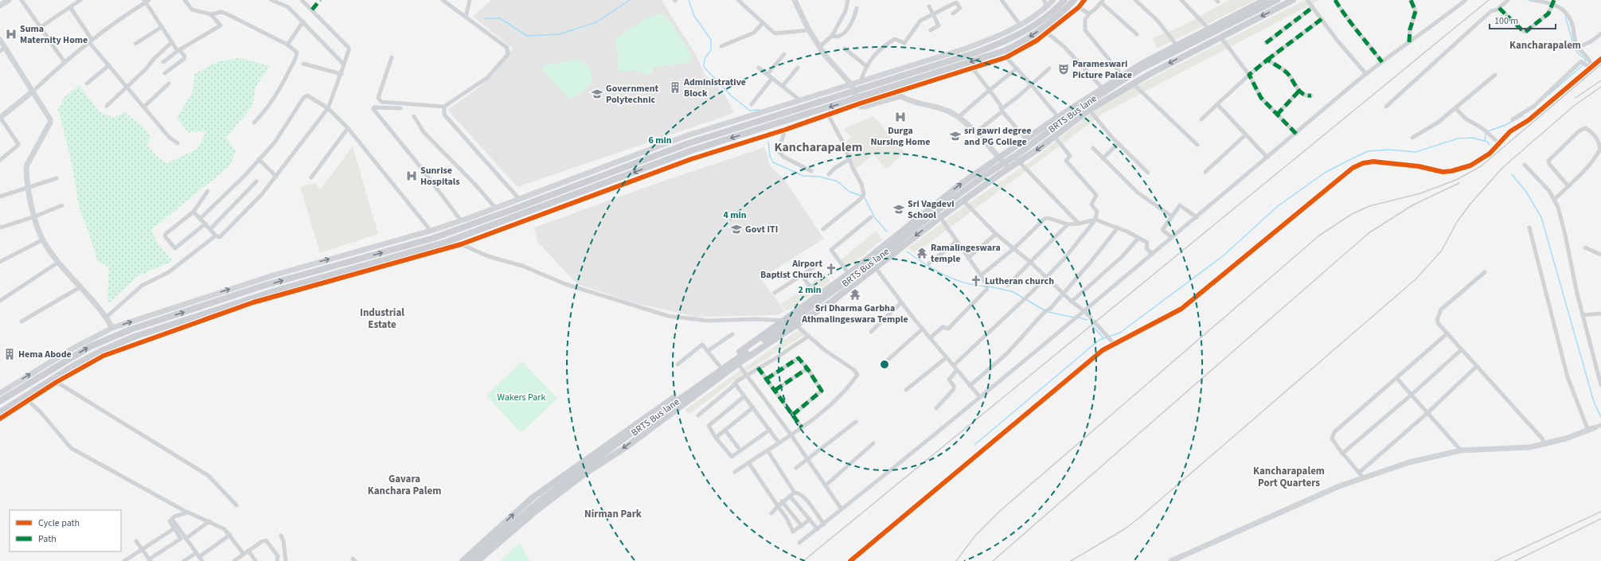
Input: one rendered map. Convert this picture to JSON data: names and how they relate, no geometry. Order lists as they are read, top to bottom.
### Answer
{
  "streets": {
    "main road": ["BRTS Bus lane"]
  },
  "districts": [
    "Kancharapalem",
    "Kancharapalem",
    "Industrial Estate",
    "Kancharapalem Port Quarters",
    "Gavara Kanchara Palem",
    "Nirman Park"
  ],
  "parks": ["Wakers Park"],
  "places": {
    "hospital": ["Suma Maternity Home", "Durga Nursing Home", "Sunrise Hospitals"],
    "theatre": ["Parameswari Picture Palace"],
    "building": ["Administrative Block", "Hema Abode"],
    "school or university": [
      "Government Polytechnic",
      "sri gawri degree and PG College",
      "Sri Vagdevi School",
      "Govt ITI"
    ],
    "temple": ["Ramalingeswara temple", "Sri Dharma Garbha Athmalingeswara Temple"],
    "church": ["Airport Baptist Church", "Lutheran church"]
  },
  "legend": ["Cycle path", "Path"],
  "scale_bar": "100 m",
  "rings": ["6 min", "4 min", "2 min"]
}
